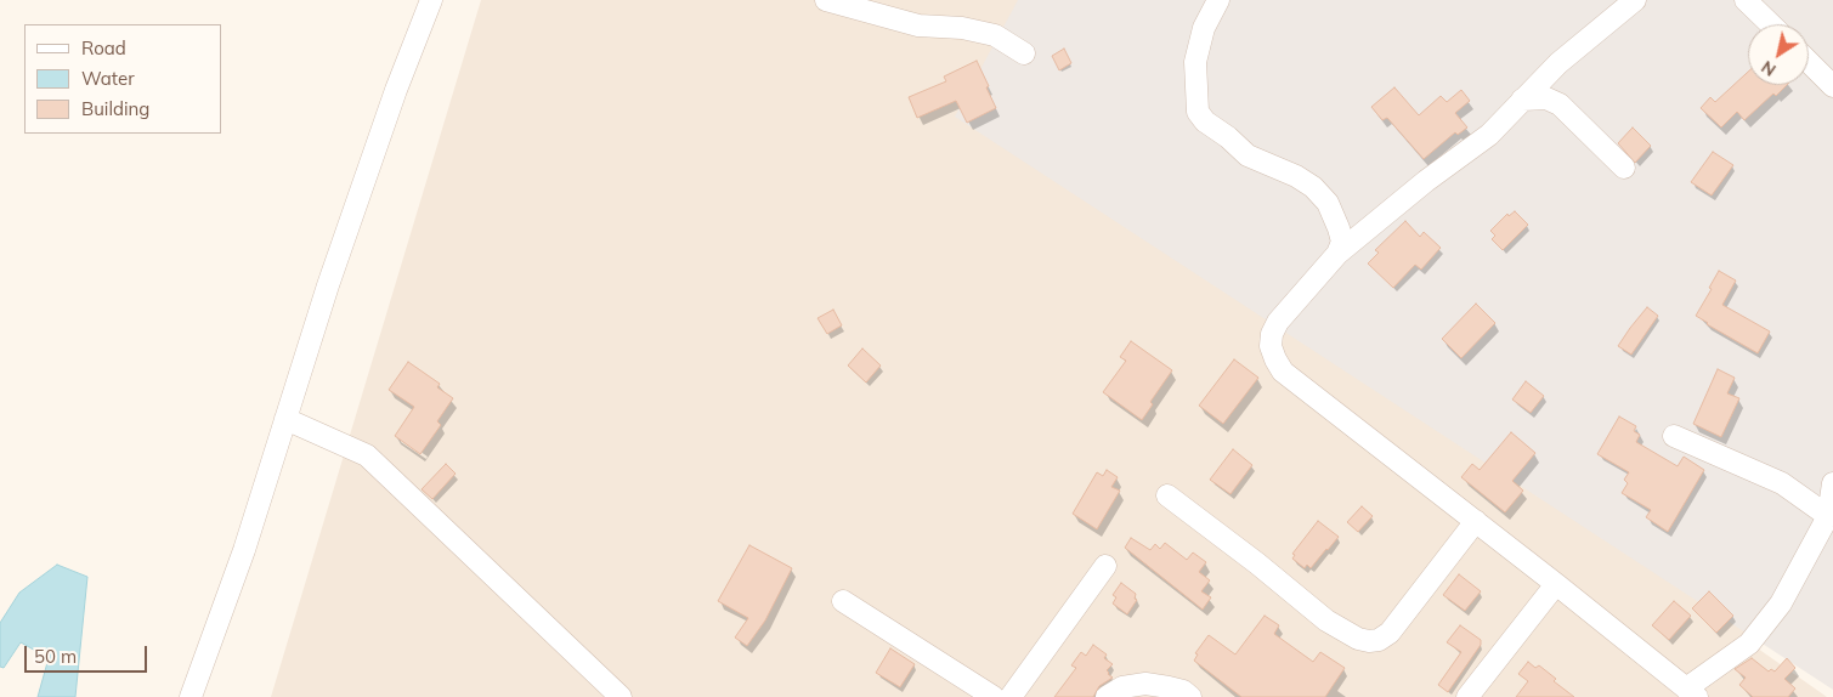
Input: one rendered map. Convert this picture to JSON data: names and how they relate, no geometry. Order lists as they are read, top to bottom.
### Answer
{
  "legend": ["Road", "Water", "Building"],
  "scale_bar": "50 m",
  "north": "bottom left"
}
